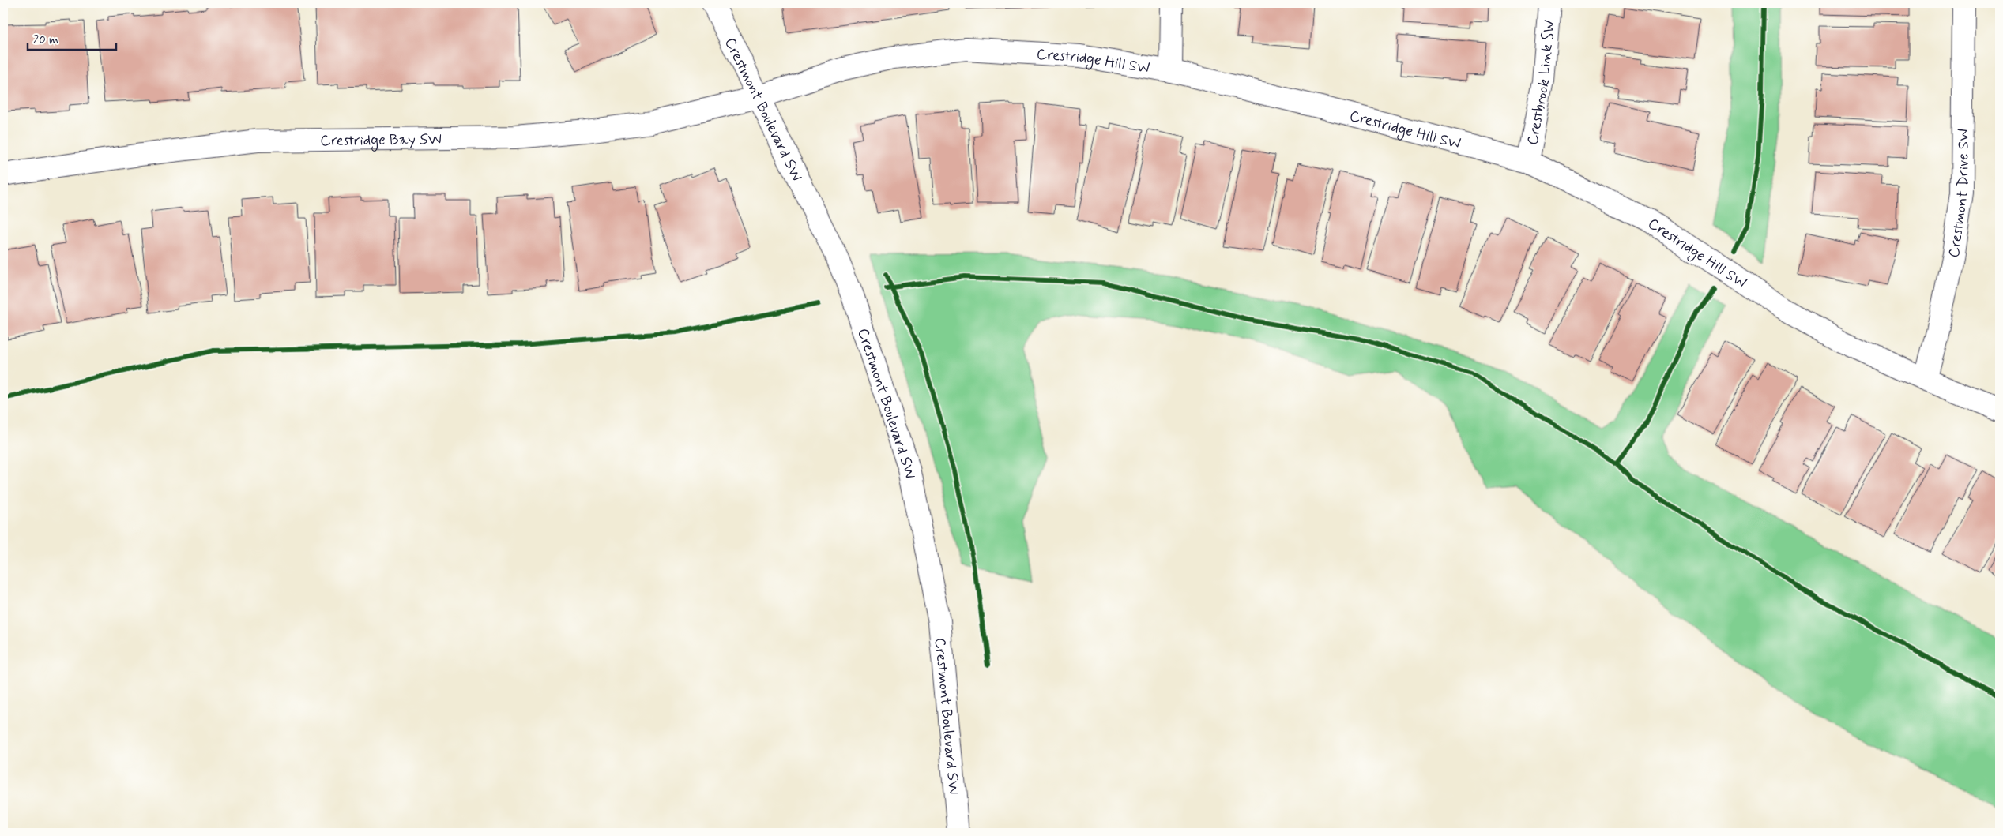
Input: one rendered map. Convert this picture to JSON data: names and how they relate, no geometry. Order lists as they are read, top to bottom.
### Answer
{
  "streets": {
    "street": [
      "Crestridge Hill SW",
      "Crestbrook Link SW",
      "Crestmont Boulevard SW",
      "Crestridge Bay SW",
      "Crestmont Drive SW"
    ]
  },
  "crossings": [
    ["Crestridge Hill SW", "Crestbrook Link SW"],
    ["Crestridge Hill SW", "Crestmont Boulevard SW"],
    ["Crestridge Hill SW", "Crestridge Bay SW"],
    ["Crestridge Hill SW", "Crestmont Drive SW"],
    ["Crestmont Boulevard SW", "Crestridge Bay SW"]
  ],
  "scale_bar": "20 m"
}
